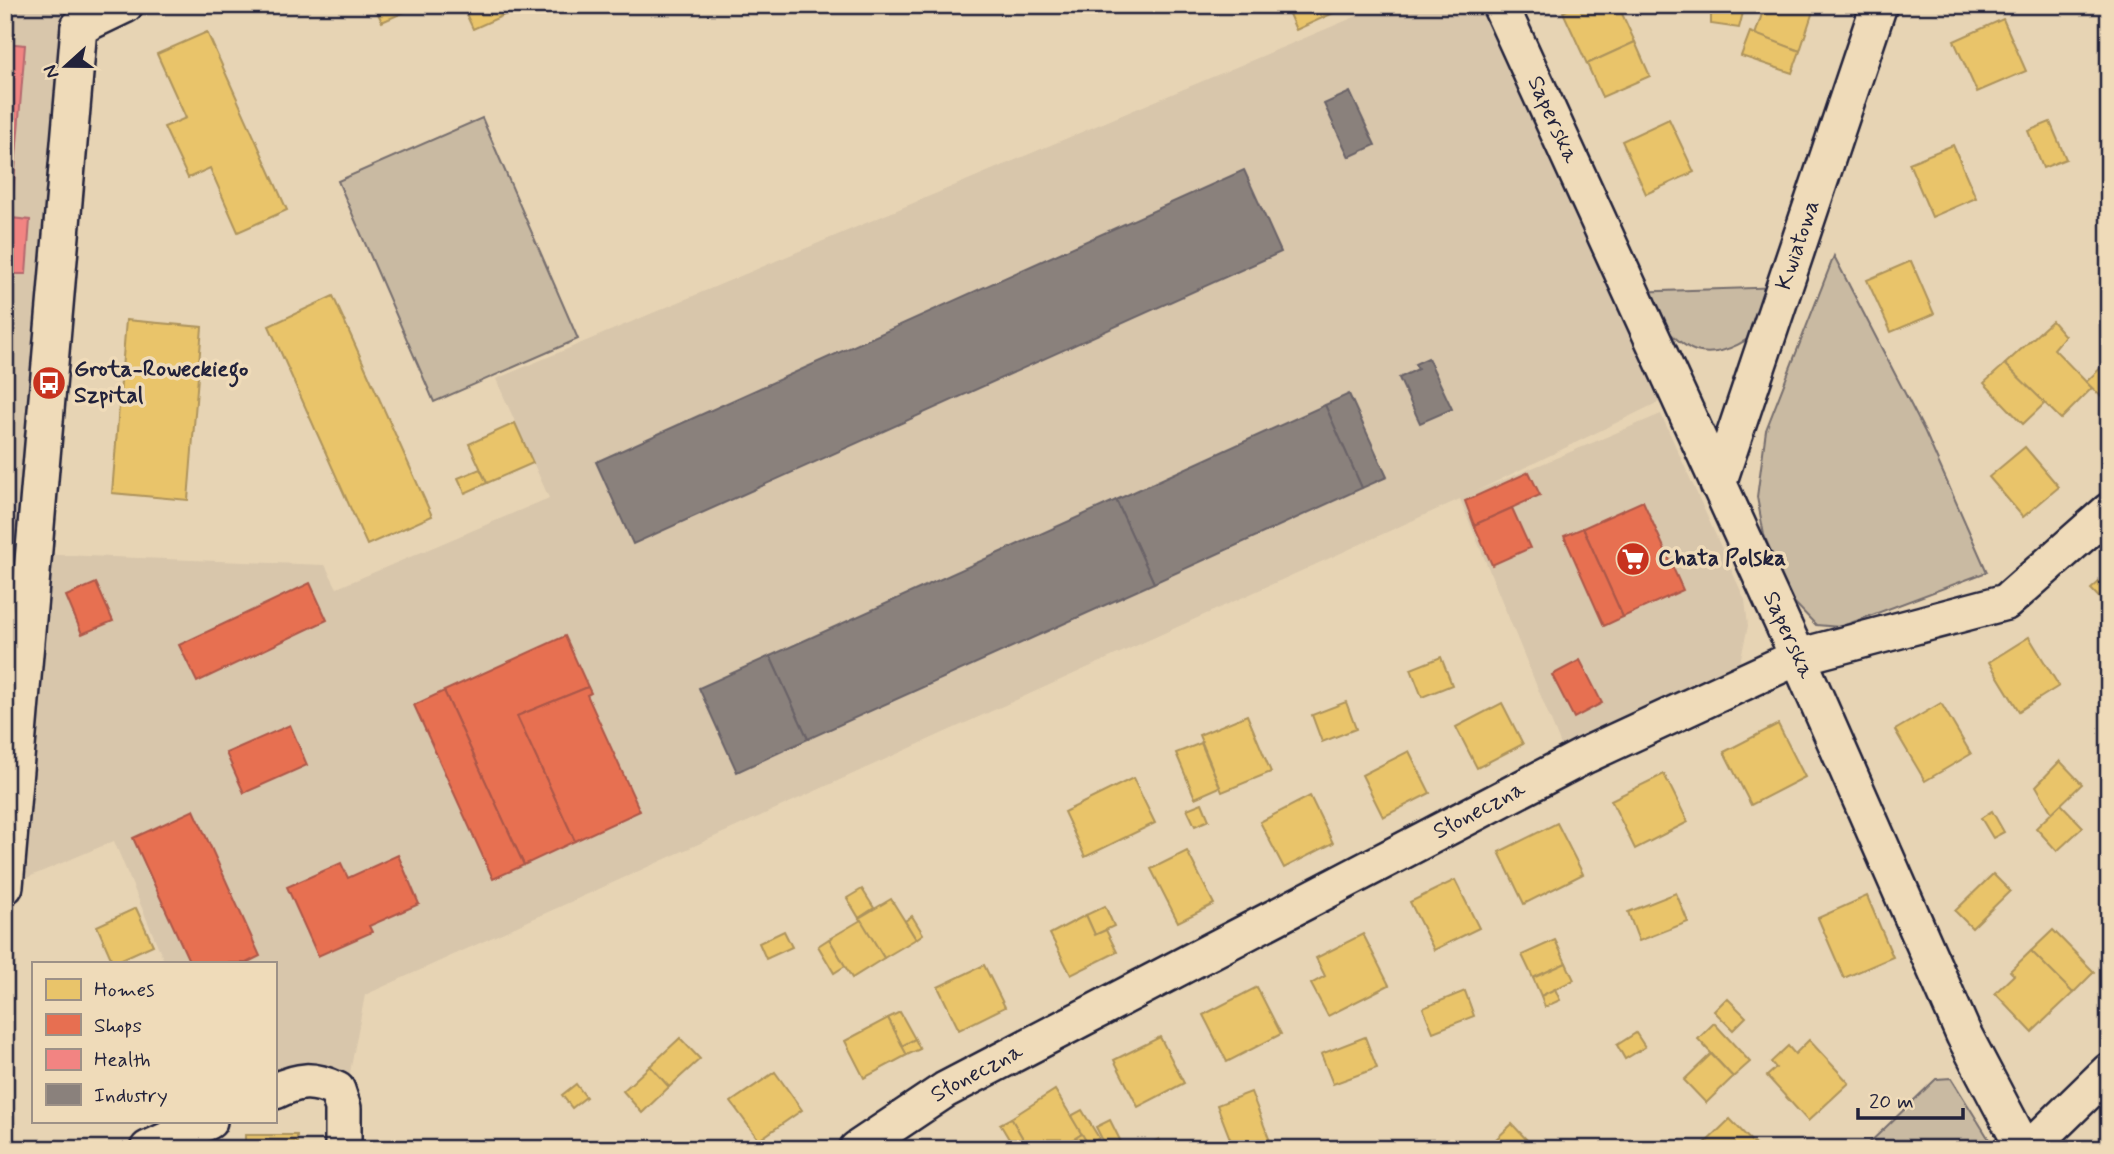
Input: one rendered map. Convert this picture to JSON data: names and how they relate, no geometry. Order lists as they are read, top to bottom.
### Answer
{
  "streets": {
    "street": ["Saperska", "Kwiatowa", "Słoneczna"]
  },
  "crossings": [
    ["Saperska", "Kwiatowa"],
    ["Saperska", "Słoneczna"]
  ],
  "places": {
    "bus stop": ["Grota-Roweckiego Szpital"],
    "supermarket": ["Chata Polska"]
  },
  "legend": [
    "Homes",
    "Shops",
    "Health",
    "Industry"
  ],
  "scale_bar": "20 m",
  "north": "left"
}
